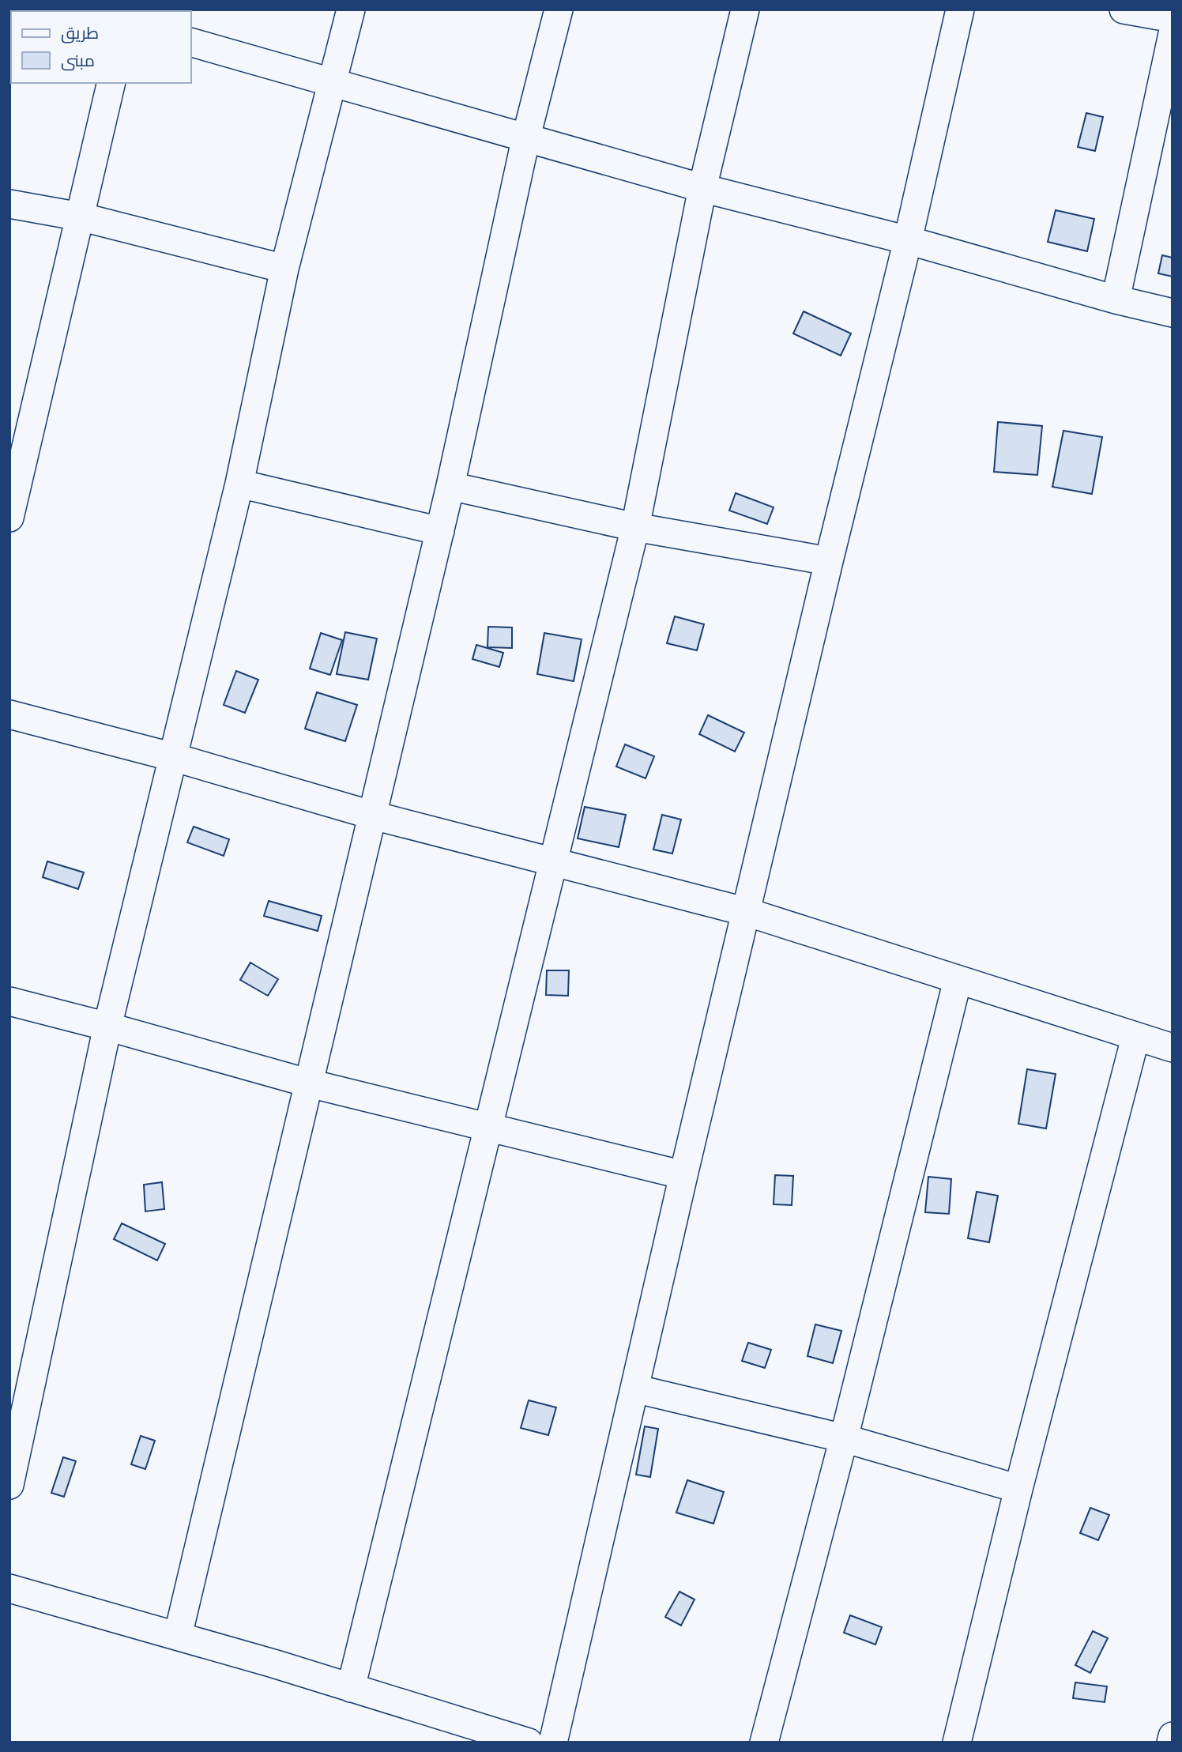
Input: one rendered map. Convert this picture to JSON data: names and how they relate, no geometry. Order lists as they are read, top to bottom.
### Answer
{
  "legend": ["طريق", "مبنى"]
}
